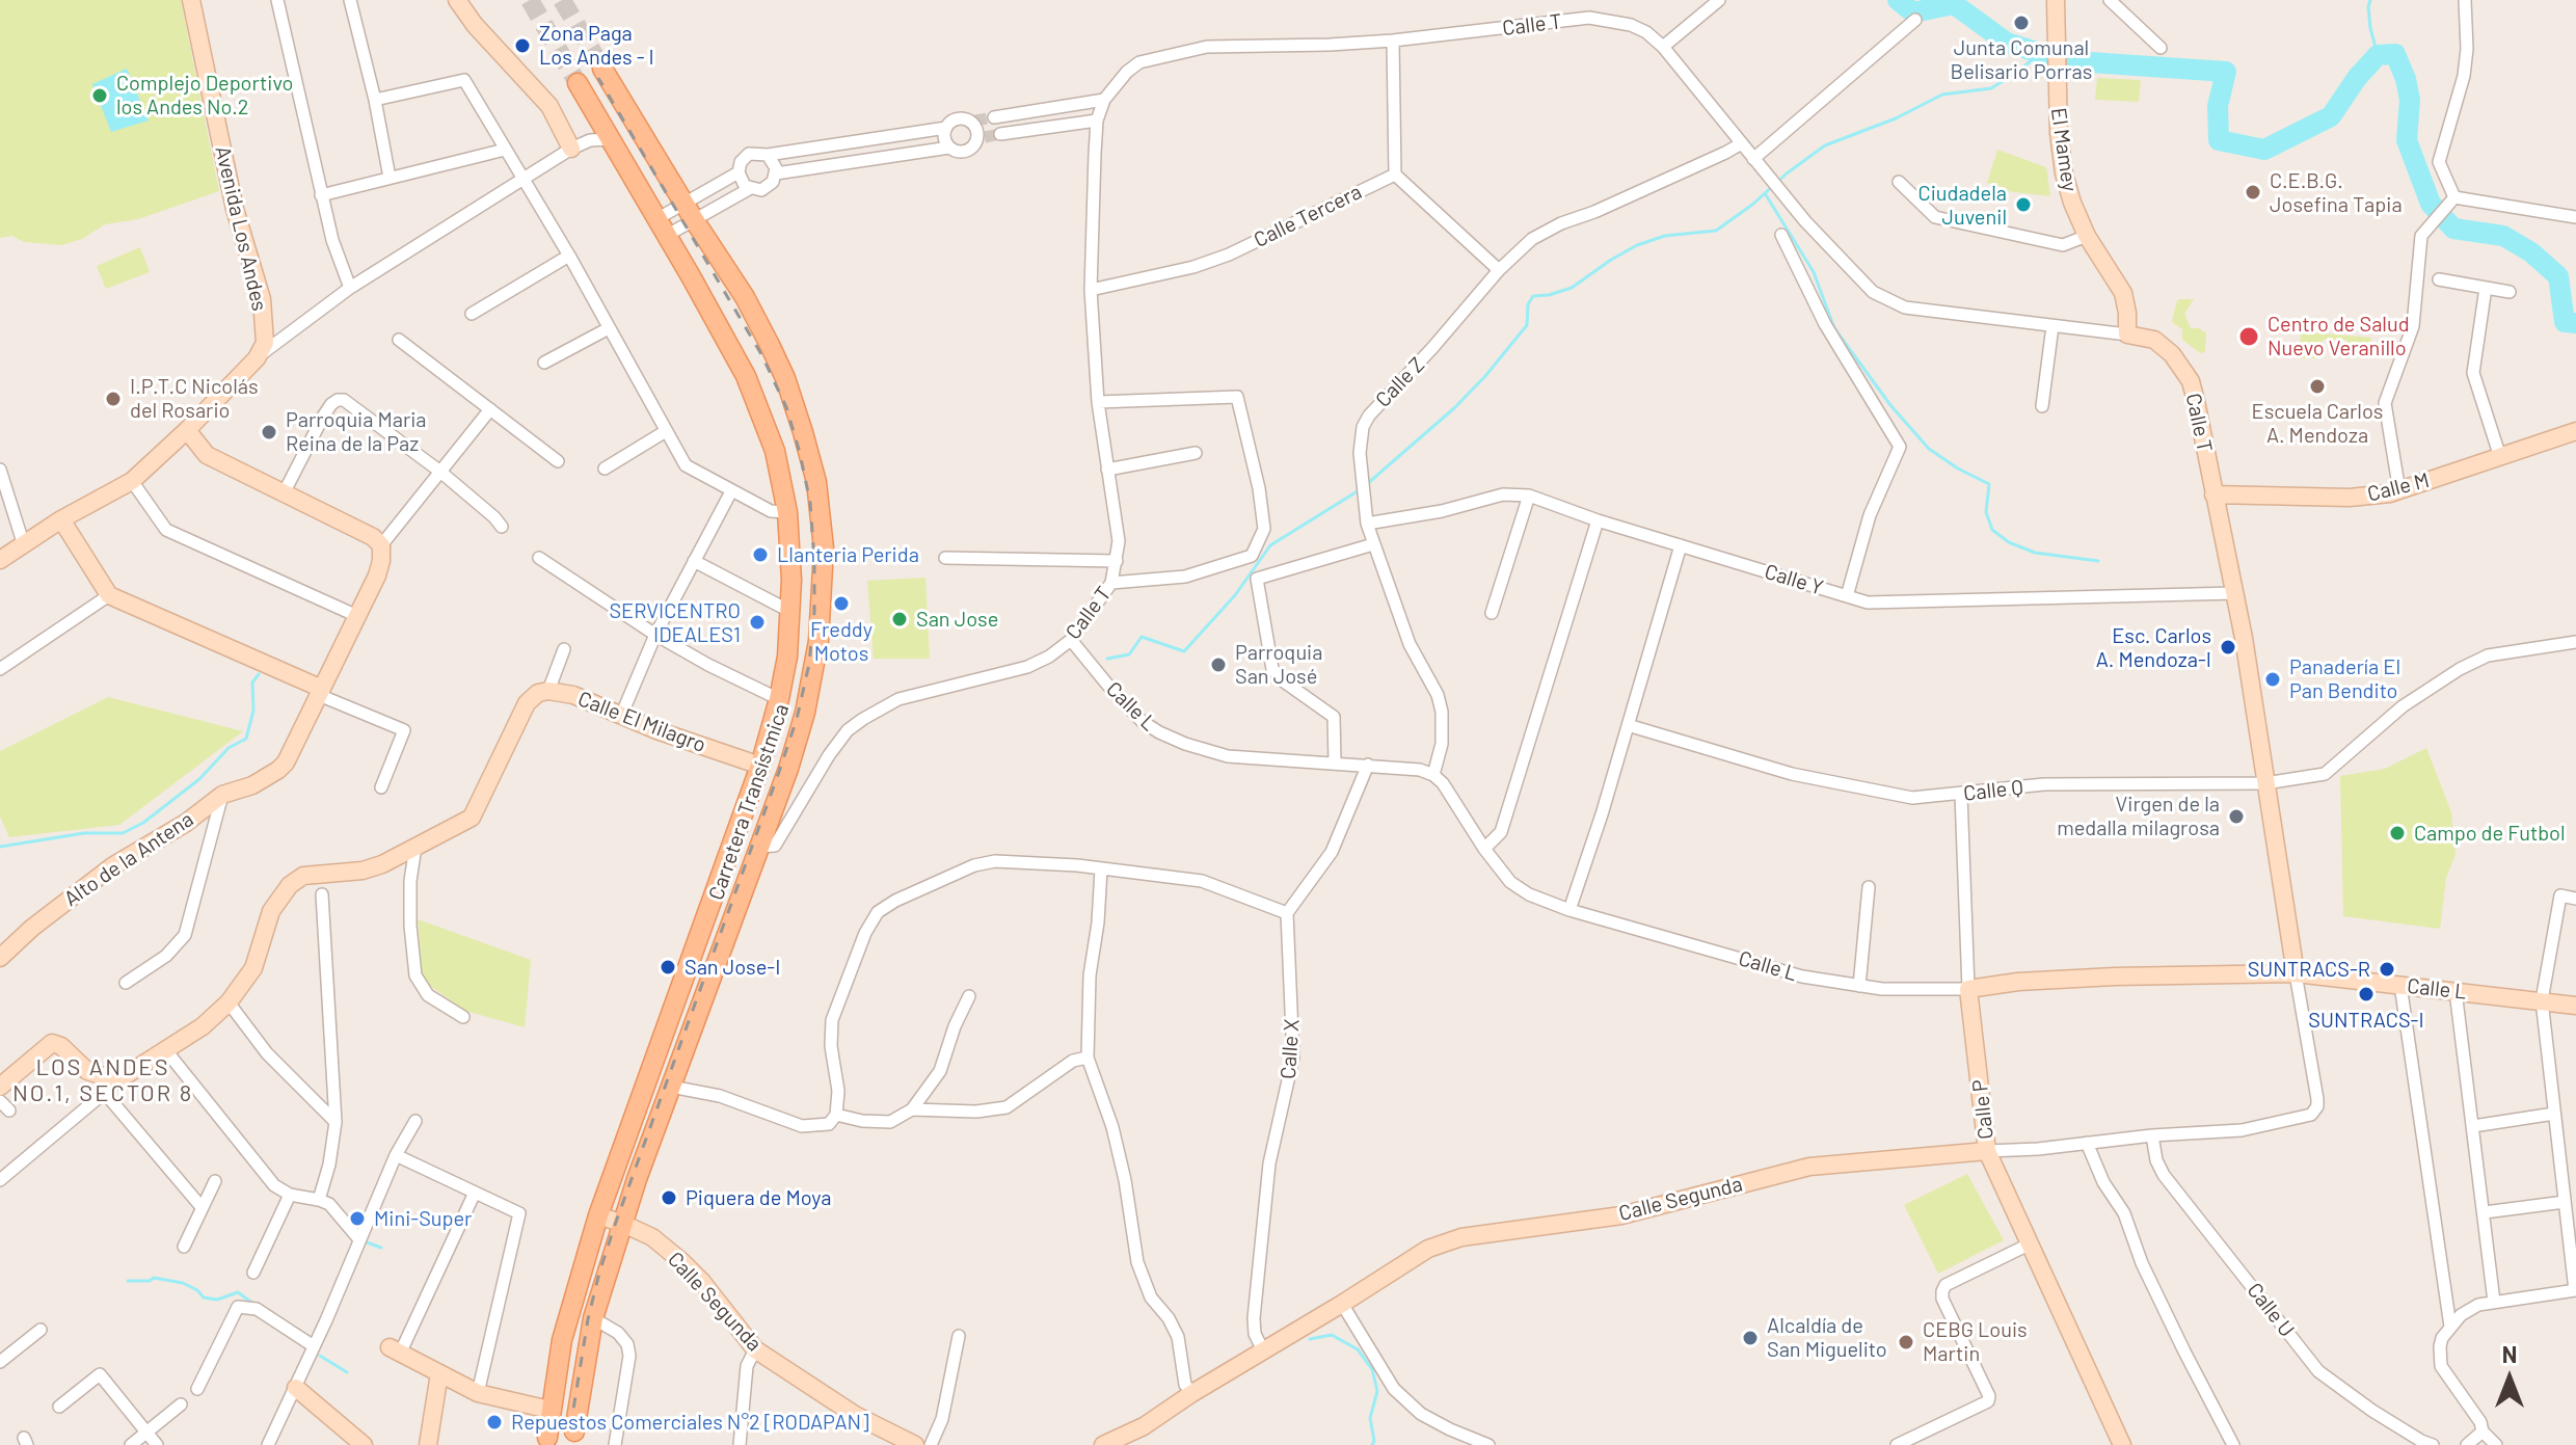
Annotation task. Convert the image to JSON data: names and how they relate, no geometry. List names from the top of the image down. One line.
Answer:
{"streets":{"main road":["Carretera Transístmica"],"street":["Calle T","El Mamey","Calle Tercera","Avenida Los Andes","Calle Z","Calle M","Calle Y","Calle L","Calle El Milagro","Calle Q","Alto de la Antena","Calle X","Calle P","Calle Segunda","Calle U"]},"crossings":[["Calle T","El Mamey"],["Calle T","Calle Tercera"],["Calle T","Calle Z"],["Calle T","Calle M"],["Calle T","Calle Y"],["Calle T","Calle L"],["Calle T","Calle Q"],["Calle T","Carretera Transístmica"],["Calle T","Calle Segunda"],["Calle Z","Calle Y"],["Calle Z","Calle L"],["Calle L","Calle P"],["Calle El Milagro","Carretera Transístmica"],["Calle Q","Calle P"],["Carretera Transístmica","Calle Segunda"],["Calle X","Calle Segunda"],["Calle P","Calle Segunda"],["Calle Segunda","Calle U"]],"districts":["LOS ANDES NO.1, SECTOR 8"],"places":["Junta Comunal Belisario Porras","Zona Paga Los Andes - I","Complejo Deportivo los Andes No.2","C.E.B.G. Josefina Tapia","Ciudadela Juvenil","Centro de Salud Nuevo Veranillo","Escuela Carlos A. Mendoza","I.P.T.C Nicolás del Rosario","Parroquia Maria Reina de la Paz","Llanteria Perida","Freddy Motos","San Jose","SERVICENTRO IDEALES1","Esc. Carlos A. Mendoza-I","Parroquia San José","Panadería El Pan Bendito","Virgen de la medalla milagrosa","Campo de Futbol","San Jose-I","SUNTRACS-R","SUNTRACS-I","Piquera de Moya","Mini-Super","Alcaldía de San Miguelito","CEBG Louis Martin","Repuestos Comerciales N°2 [RODAPAN]"],"north":"top"}
